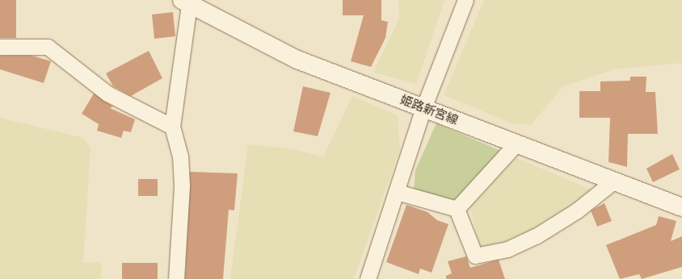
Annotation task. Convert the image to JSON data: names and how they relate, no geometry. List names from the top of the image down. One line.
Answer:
{"streets":{"main road":["姫路新宮線"]}}
